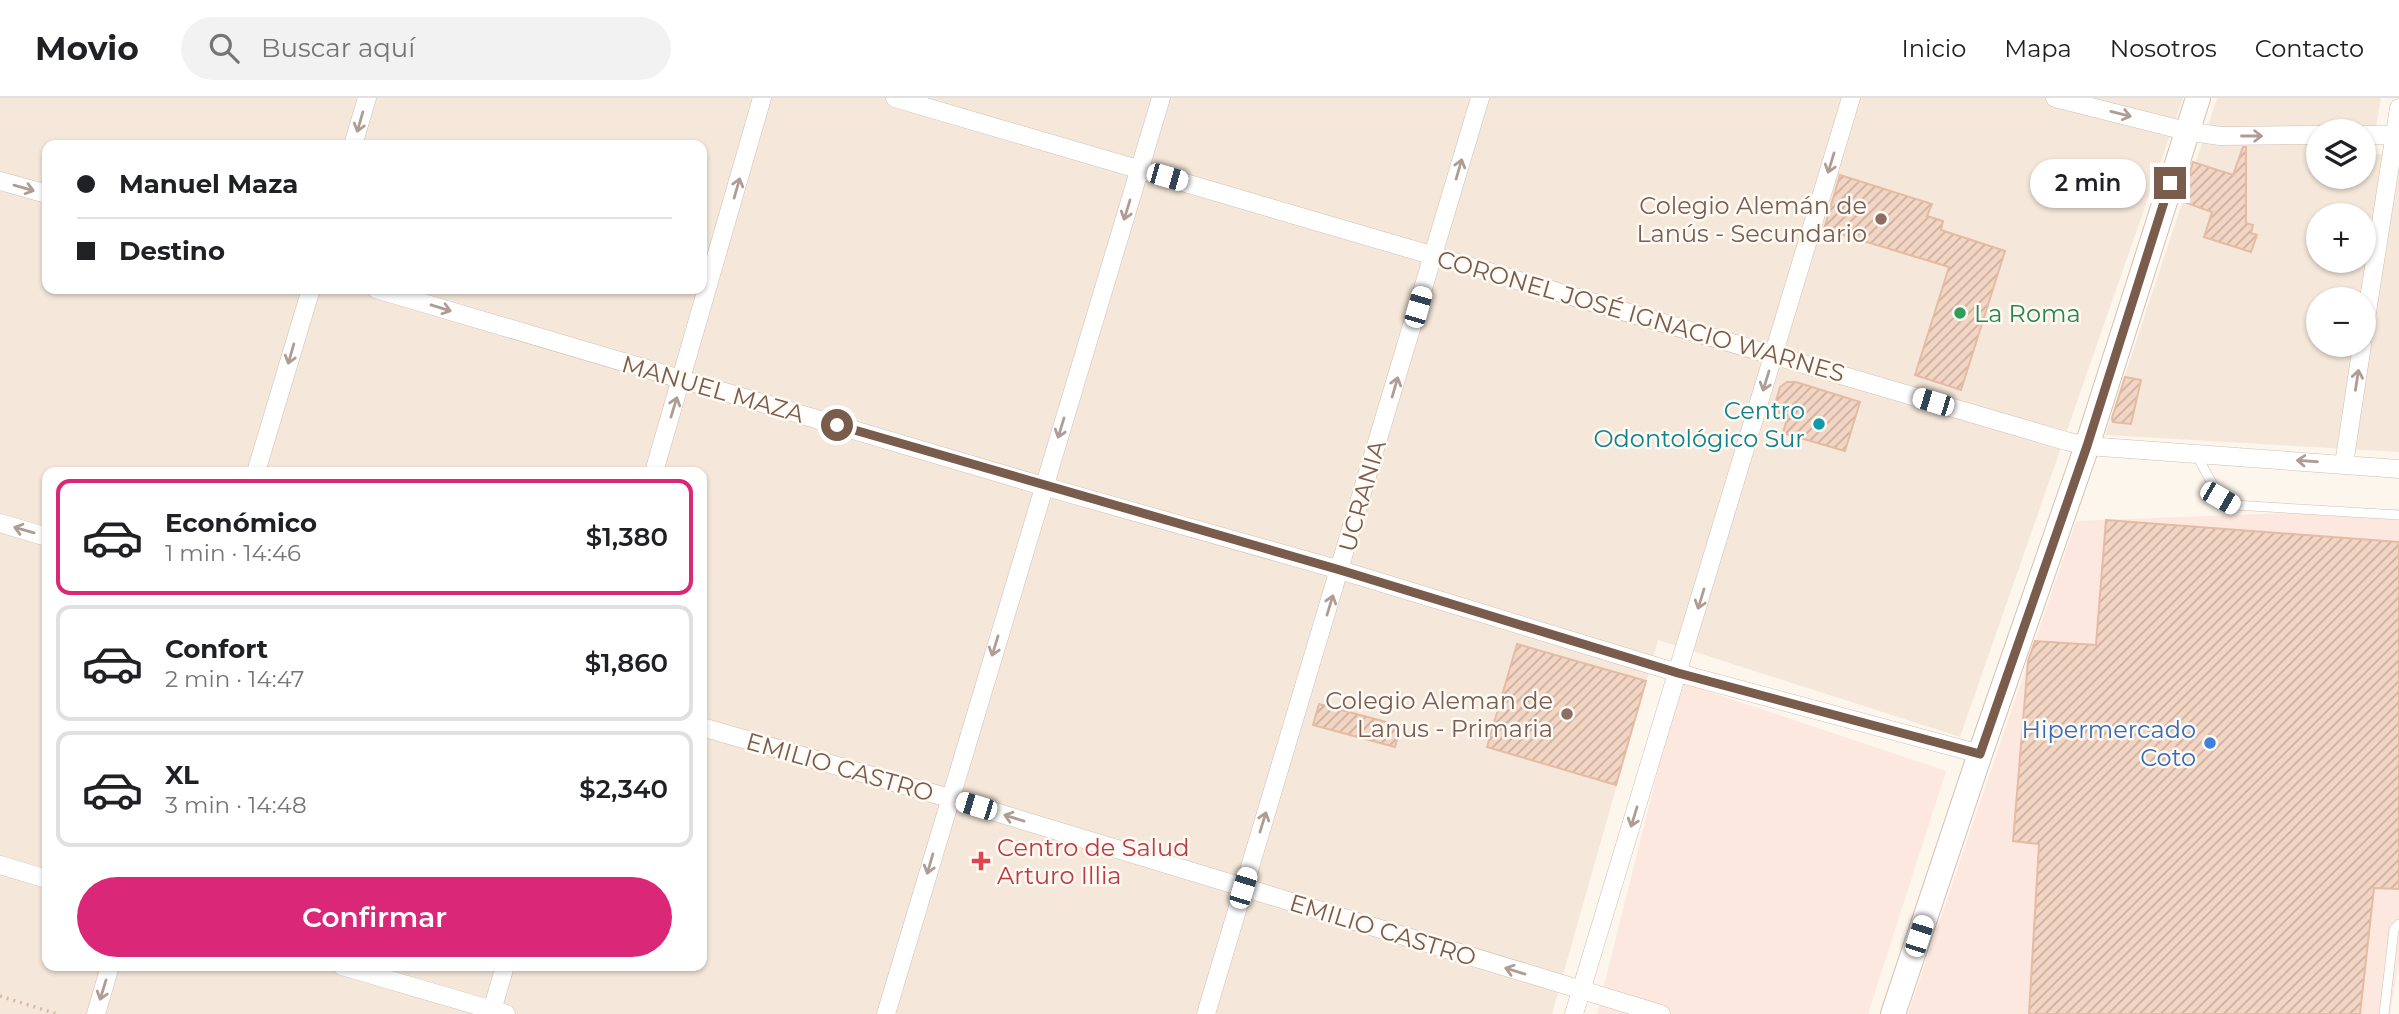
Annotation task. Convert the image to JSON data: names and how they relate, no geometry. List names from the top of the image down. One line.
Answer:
{"streets":{"street":["CORONEL JOSÉ IGNACIO WARNES","MANUEL MAZA","UCRANIA","EMILIO CASTRO"]},"crossings":[["CORONEL JOSÉ IGNACIO WARNES","UCRANIA"],["MANUEL MAZA","UCRANIA"],["UCRANIA","EMILIO CASTRO"]],"one_way":["UCRANIA","EMILIO CASTRO"],"places":{"other":["Colegio Alemán de Lanús - Secundario","La Roma","Centro Odontológico Sur","Colegio Aleman de Lanus - Primaria","Hipermercado Coto"],"health":["Centro de Salud Arturo Illia"]},"page":{"header":"Movio","search":"Buscar aquí","nav":["Inicio","Mapa","Nosotros","Contacto"],"map_buttons":["+","−"],"banner":["Manuel Maza","Destino"],"bubble":"2 min","list":[{"name":"Económico","note":"1 min · 14:46","value":"$1,380"},{"name":"Confort","note":"2 min · 14:47","value":"$1,860"},{"name":"XL","note":"3 min · 14:48","value":"$2,340"}],"buttons":"Confirmar"}}
